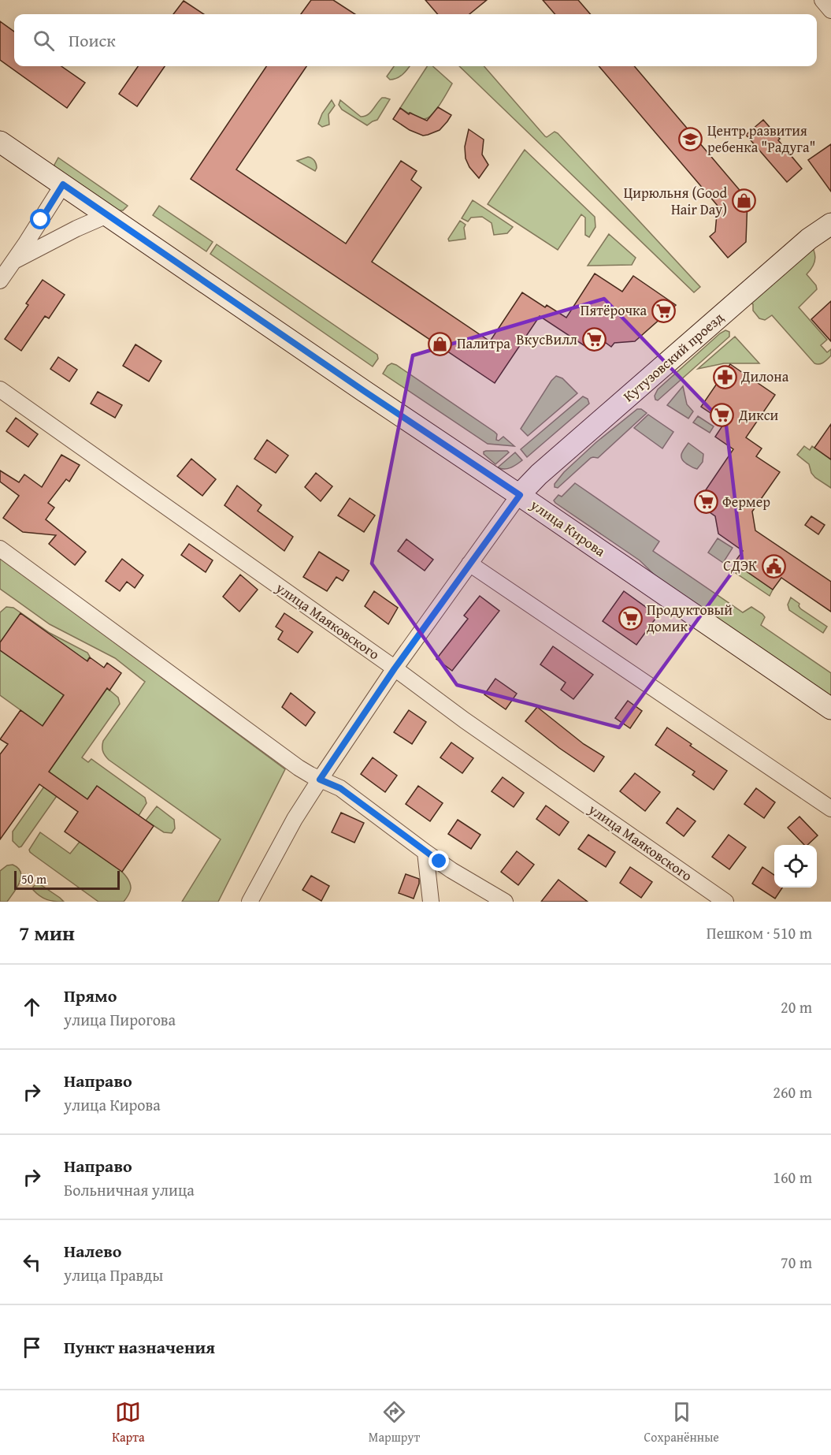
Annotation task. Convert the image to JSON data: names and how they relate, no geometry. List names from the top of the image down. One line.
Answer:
{"streets":{"street":["Кутузовский проезд","улица Кирова","улица Маяковского"]},"crossings":[["Кутузовский проезд","улица Кирова"]],"places":{"school or university":["Центр развития ребенка \"Радуга\""],"shop":["Цирюльня (Good Hair Day)","Палитра"],"supermarket":["Пятёрочка","ВкусВилл","Дикси","Фермер","Продуктовый домик"],"pharmacy":["Дилона"],"public building":["СДЭК"]},"scale_bar":"50 m","page":{"search":"Поиск","scale":"50 m","heading":["7 мин","Пешком · 510 m"],"list":[["Прямо","улица Пирогова","20 m"],["Направо","улица Кирова","260 m"],["Направо","Больничная улица","160 m"],["Налево","улица Правды","70 m"],"Пункт назначения"],"nav":["Карта","Маршрут","Сохранённые"]}}
